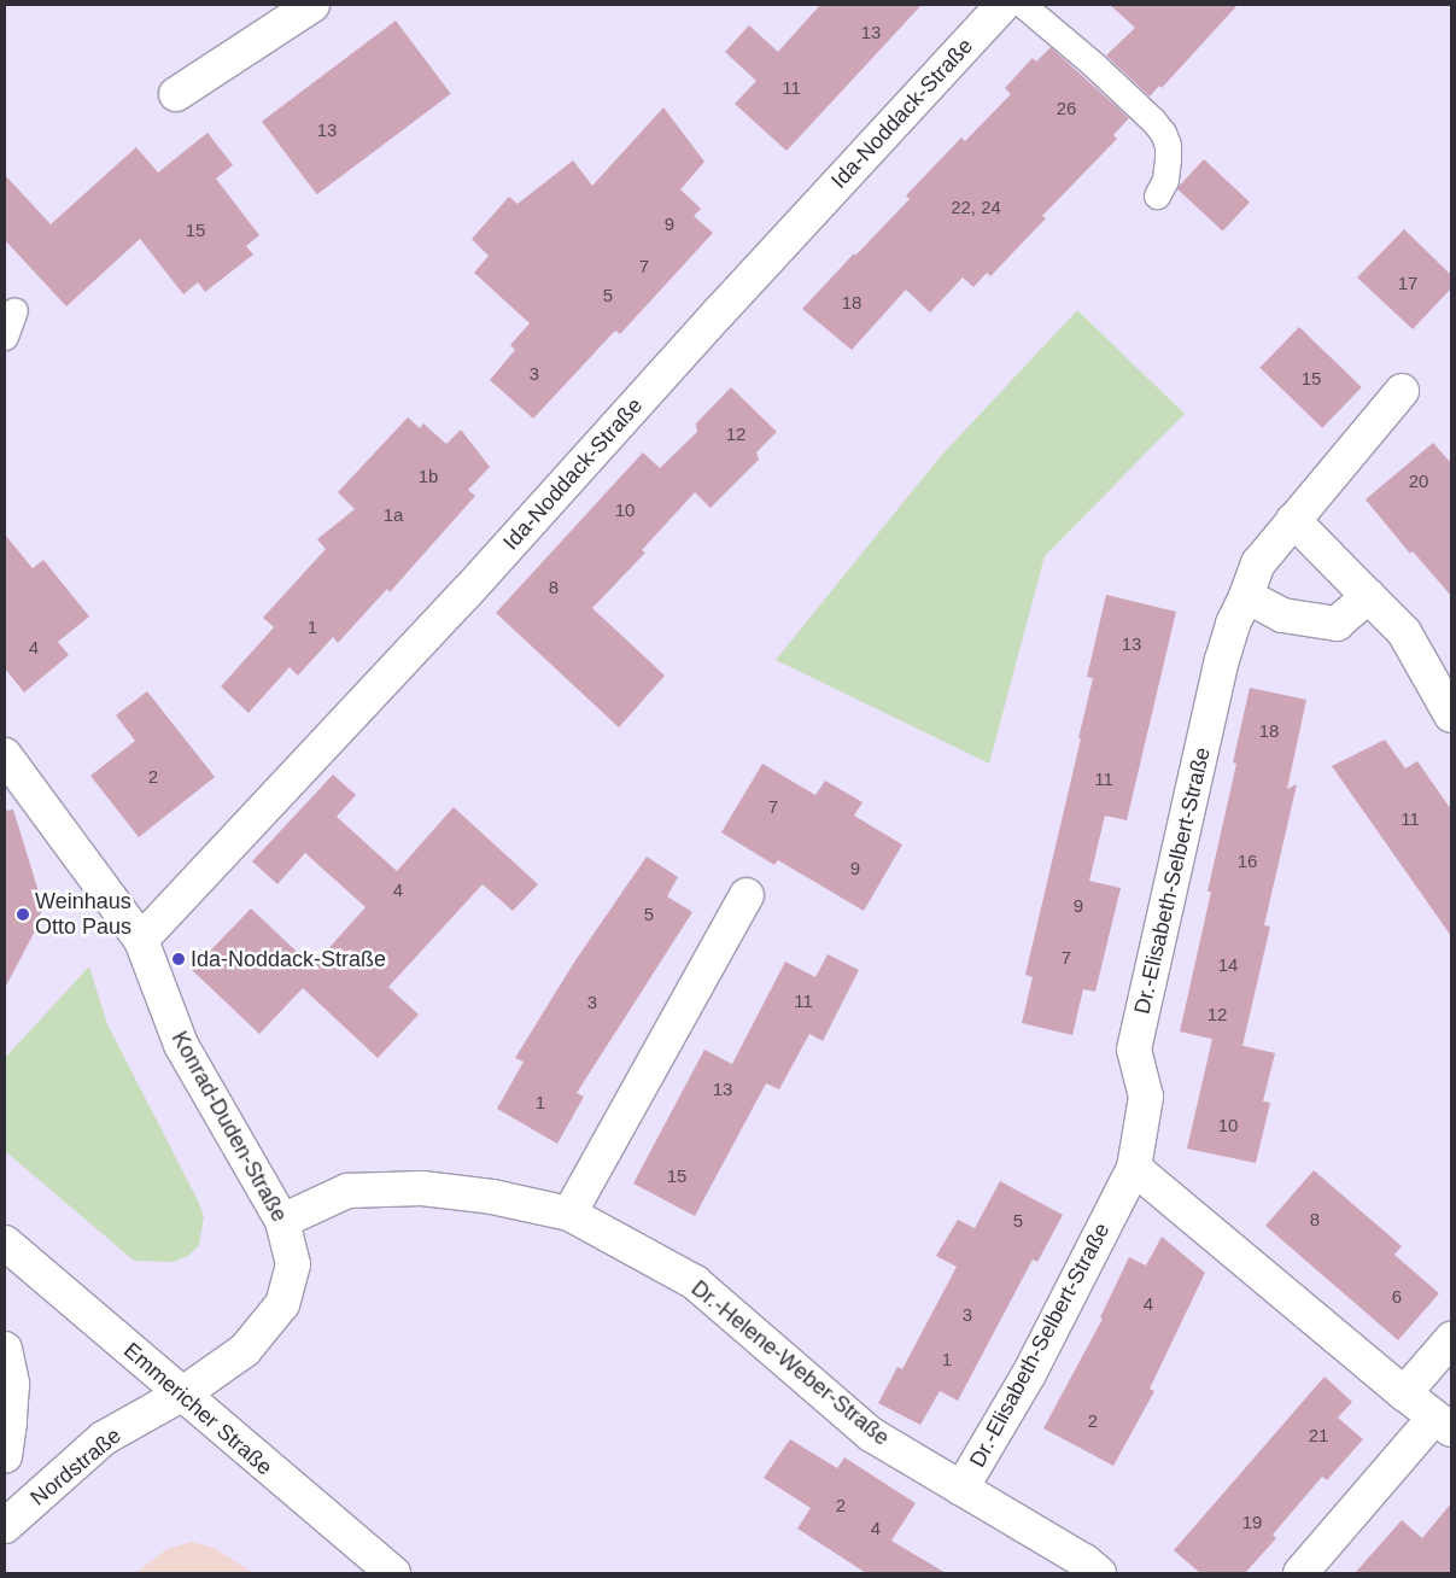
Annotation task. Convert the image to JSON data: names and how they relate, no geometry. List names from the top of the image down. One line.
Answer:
{"streets":{"street":["Ida-Noddack-Straße","Dr.-Elisabeth-Selbert-Straße","Konrad-Duden-Straße","Dr.-Helene-Weber-Straße","Emmericher Straße","Nordstraße"]},"crossings":[["Ida-Noddack-Straße","Konrad-Duden-Straße"],["Dr.-Elisabeth-Selbert-Straße","Dr.-Helene-Weber-Straße"],["Konrad-Duden-Straße","Dr.-Helene-Weber-Straße"],["Konrad-Duden-Straße","Emmericher Straße"],["Konrad-Duden-Straße","Nordstraße"],["Emmericher Straße","Nordstraße"]],"places":["Weinhaus Otto Paus","Ida-Noddack-Straße"],"house_numbers":["13","11","26","13","22, 24","9","15","7","17","5","18","3","15","12","1b","20","10","1a","8","1","13","4","18","2","11","7","11","16","9","4","9","5","7","14","11","3","12","13","1","10","15","8","5","6","4","3","1","2","21","2","19","4"]}
